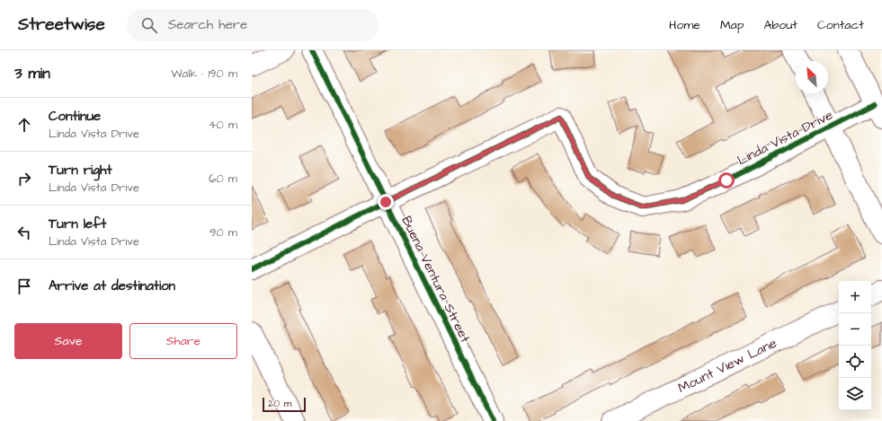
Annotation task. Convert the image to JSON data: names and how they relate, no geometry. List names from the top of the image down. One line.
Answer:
{"streets":{"street":["Linda Vista Drive","Buena Ventura Street","Mount View Lane"]},"crossings":[["Linda Vista Drive","Buena Ventura Street"]],"scale_bar":"20 m","north":"top left","page":{"header":"Streetwise","search":"Search here","nav":["Home","Map","About","Contact"],"heading":["3 min","Walk · 190 m"],"list":[["Continue","Linda Vista Drive","40 m"],["Turn right","Linda Vista Drive","60 m"],["Turn left","Linda Vista Drive","90 m"],"Arrive at destination"],"map_buttons":["+","−"],"buttons":["Save","Share"],"scale":"20 m"}}
